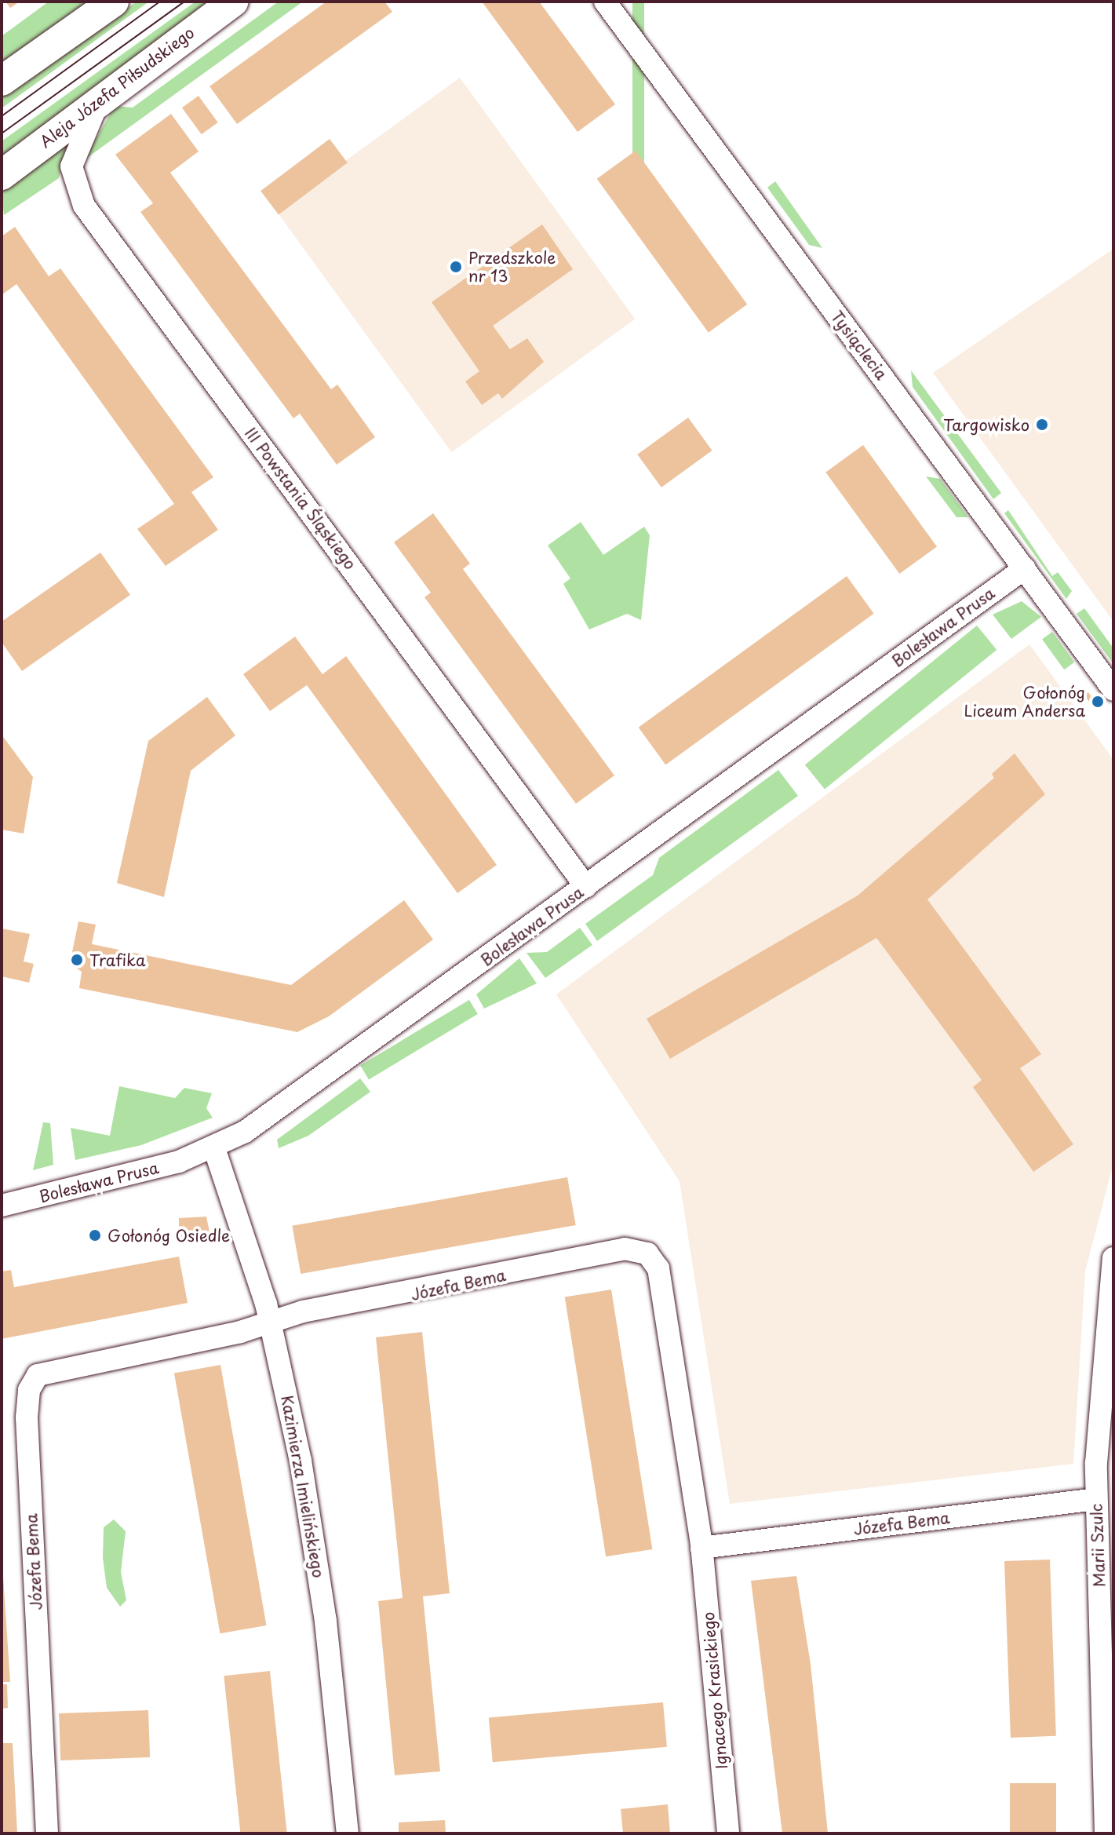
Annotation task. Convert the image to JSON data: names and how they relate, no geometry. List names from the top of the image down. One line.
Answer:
{"streets":{"street":["Aleja Józefa Piłsudskiego","Tysiąclecia","III Powstania Śląskiego","Bolesława Prusa","Józefa Bema","Kazimierza Imielińskiego","Marii Szulc","Ignacego Krasickiego"]},"crossings":[["Aleja Józefa Piłsudskiego","III Powstania Śląskiego"],["Tysiąclecia","Bolesława Prusa"],["III Powstania Śląskiego","Bolesława Prusa"],["Bolesława Prusa","Kazimierza Imielińskiego"],["Józefa Bema","Kazimierza Imielińskiego"],["Józefa Bema","Marii Szulc"],["Józefa Bema","Ignacego Krasickiego"]],"places":["Przedszkole nr 13","Targowisko","Gołonóg Liceum Andersa","Trafika","Gołonóg Osiedle"]}
